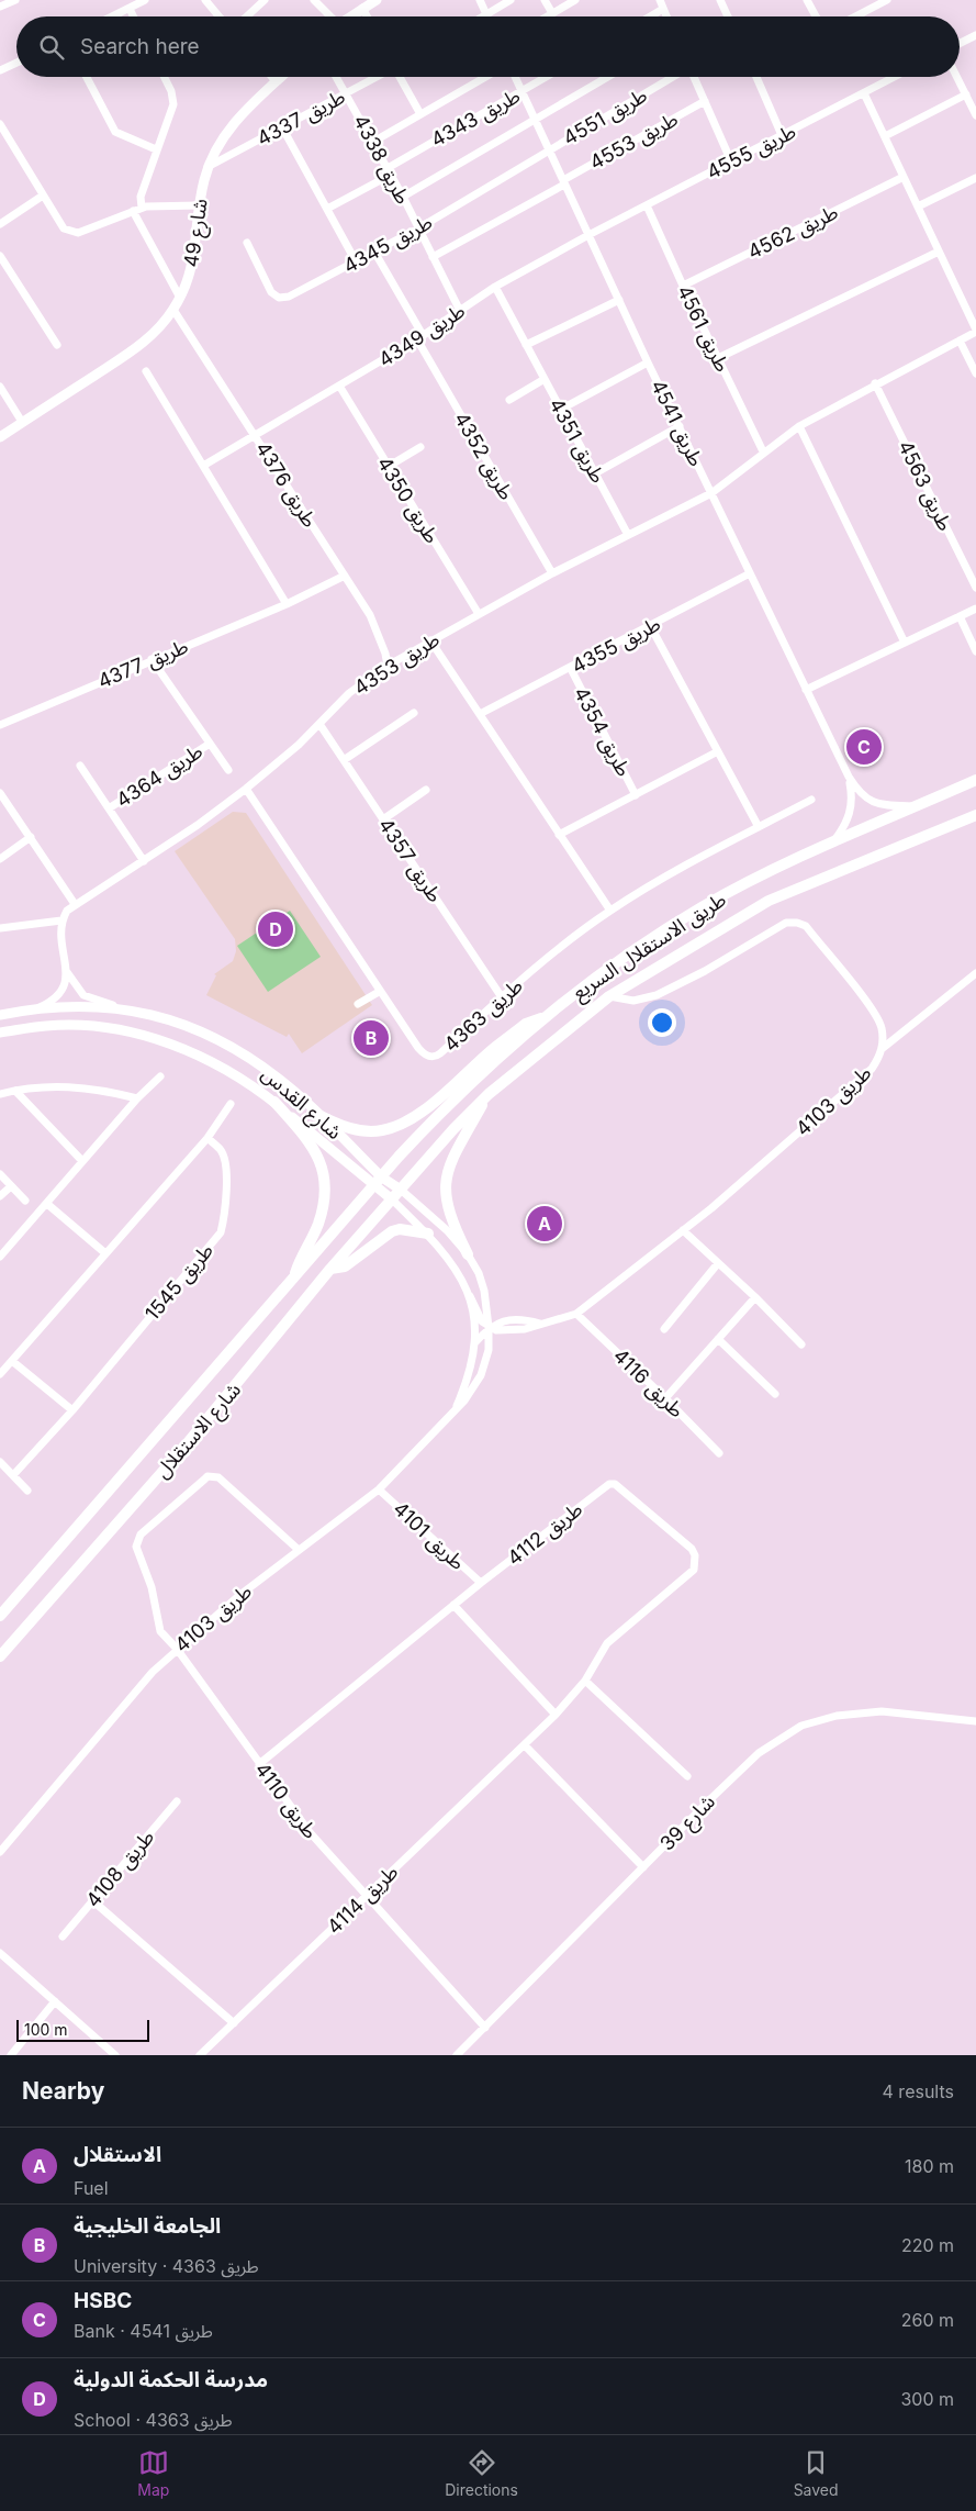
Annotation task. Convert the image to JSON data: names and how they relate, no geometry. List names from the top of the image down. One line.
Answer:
{"streets":{"main road":["شارع 49","طريق الاستقلال السريع","شارع القدس","شارع الاستقلال"],"street":["طريق 4551","طريق 4337","طريق 4343","طريق 4553","طريق 4555","طريق 4338","طريق 4562","طريق 4345","طريق 4561","طريق 4349","طريق 4541","طريق 4351","طريق 4352","طريق 4376","طريق 4563","طريق 4350","طريق 4355","طريق 4377","طريق 4353","طريق 4354","طريق 4364","طريق 4357","طريق 4363","طريق 4103","طريق 1545","طريق 4116","طريق 4112","طريق 4101","طريق 4110","شارع 39","طريق 4108","طريق 4114"]},"crossings":[["طريق 4551","طريق 4343"],["طريق 4551","طريق 4345"],["طريق 4551","طريق 4541"],["طريق 4337","طريق 4338"],["طريق 4337","شارع 49"],["طريق 4343","طريق 4338"],["طريق 4343","طريق 4541"],["طريق 4553","طريق 4338"],["طريق 4553","طريق 4541"],["طريق 4555","طريق 4561"],["طريق 4555","طريق 4349"],["طريق 4555","طريق 4541"],["طريق 4338","طريق 4345"],["طريق 4338","طريق 4349"],["طريق 4562","طريق 4561"],["شارع 49","طريق 4376"],["طريق 4345","طريق 4541"],["طريق 4345","طريق 4352"],["طريق 4349","طريق 4541"],["طريق 4349","طريق 4351"],["طريق 4349","طريق 4352"],["طريق 4349","طريق 4376"],["طريق 4349","طريق 4350"],["طريق 4541","طريق 4355"],["طريق 4541","طريق 4353"],["طريق 4351","طريق 4353"],["طريق 4352","طريق 4353"],["طريق 4376","طريق 4377"],["طريق 4376","طريق 4353"],["طريق 4350","طريق 4353"],["طريق 4355","طريق 4354"],["طريق 4377","طريق 4364"],["طريق 4353","طريق 4364"],["طريق 4353","طريق 4357"],["طريق 4353","طريق 4363"],["طريق 4357","طريق 4363"],["طريق الاستقلال السريع","طريق 4103"],["طريق الاستقلال السريع","شارع القدس"],["طريق الاستقلال السريع","شارع الاستقلال"],["طريق 4103","شارع القدس"],["طريق 4103","طريق 4116"],["طريق 4103","شارع الاستقلال"],["طريق 4103","طريق 4101"],["طريق 4103","طريق 4110"],["شارع القدس","شارع الاستقلال"],["طريق 4112","طريق 4101"],["طريق 4112","طريق 4110"],["طريق 4112","طريق 4114"],["طريق 4110","شارع 39"],["طريق 4110","طريق 4114"]],"scale_bar":"100 m","page":{"search":"Search here","pins":["C","D","B","A"],"scale":"100 m","heading":["Nearby","4 results"],"list":[{"mark":"A","name":"الاستقلال","note":"Fuel","value":"180 m"},{"mark":"B","name":"الجامعة الخليجية","note":"University · طريق 4363","value":"220 m"},{"mark":"C","name":"HSBC","note":"Bank · طريق 4541","value":"260 m"},{"mark":"D","name":"مدرسة الحكمة الدولية","note":"School · طريق 4363","value":"300 m"}],"nav":["Map","Directions","Saved"]}}
